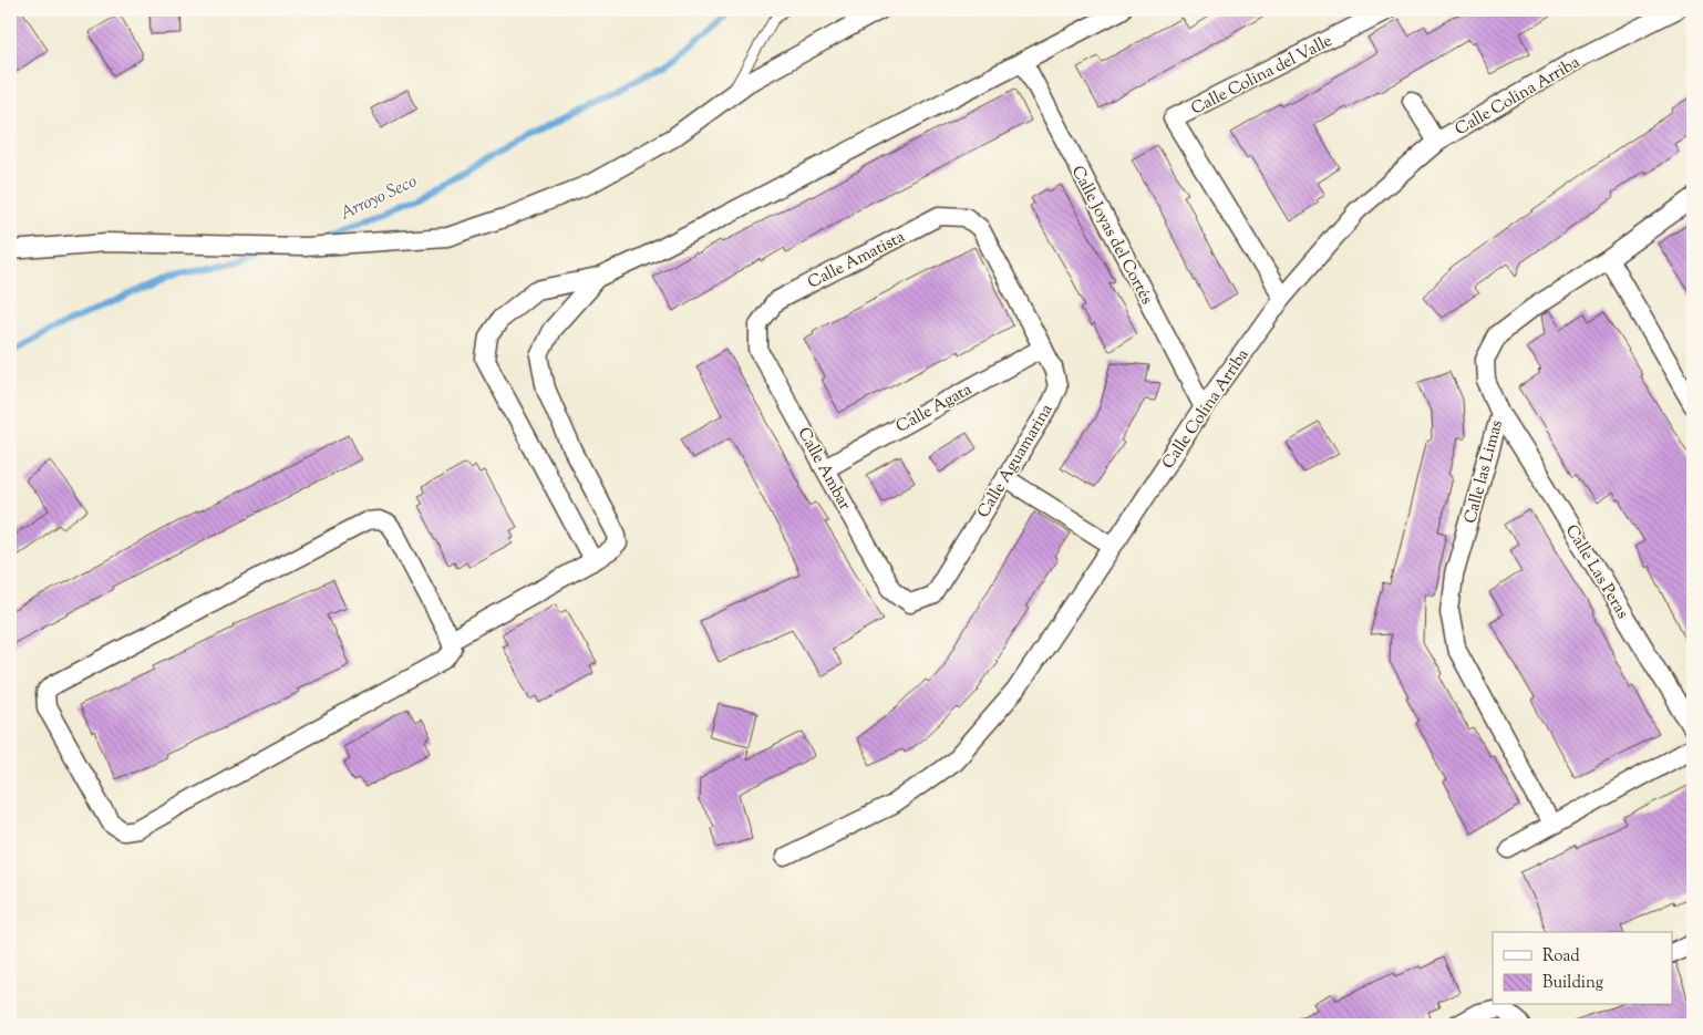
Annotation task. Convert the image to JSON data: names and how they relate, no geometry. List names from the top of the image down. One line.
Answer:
{"streets":{"street":["Calle Colina del Valle","Calle Colina Arriba","Calle Joyas del Cortés","Calle Amatista","Calle Agata","Calle Aguamarina","Calle Ambar","Calle las Limas","Calle Las Peras"]},"crossings":[["Calle Colina del Valle","Calle Colina Arriba"],["Calle Colina Arriba","Calle Joyas del Cortés"],["Calle Amatista","Calle Aguamarina"],["Calle Amatista","Calle Ambar"],["Calle Agata","Calle Aguamarina"],["Calle Agata","Calle Ambar"],["Calle Aguamarina","Calle Ambar"],["Calle las Limas","Calle Las Peras"]],"water":["Arroyo Seco"],"legend":["Road","Building"]}
